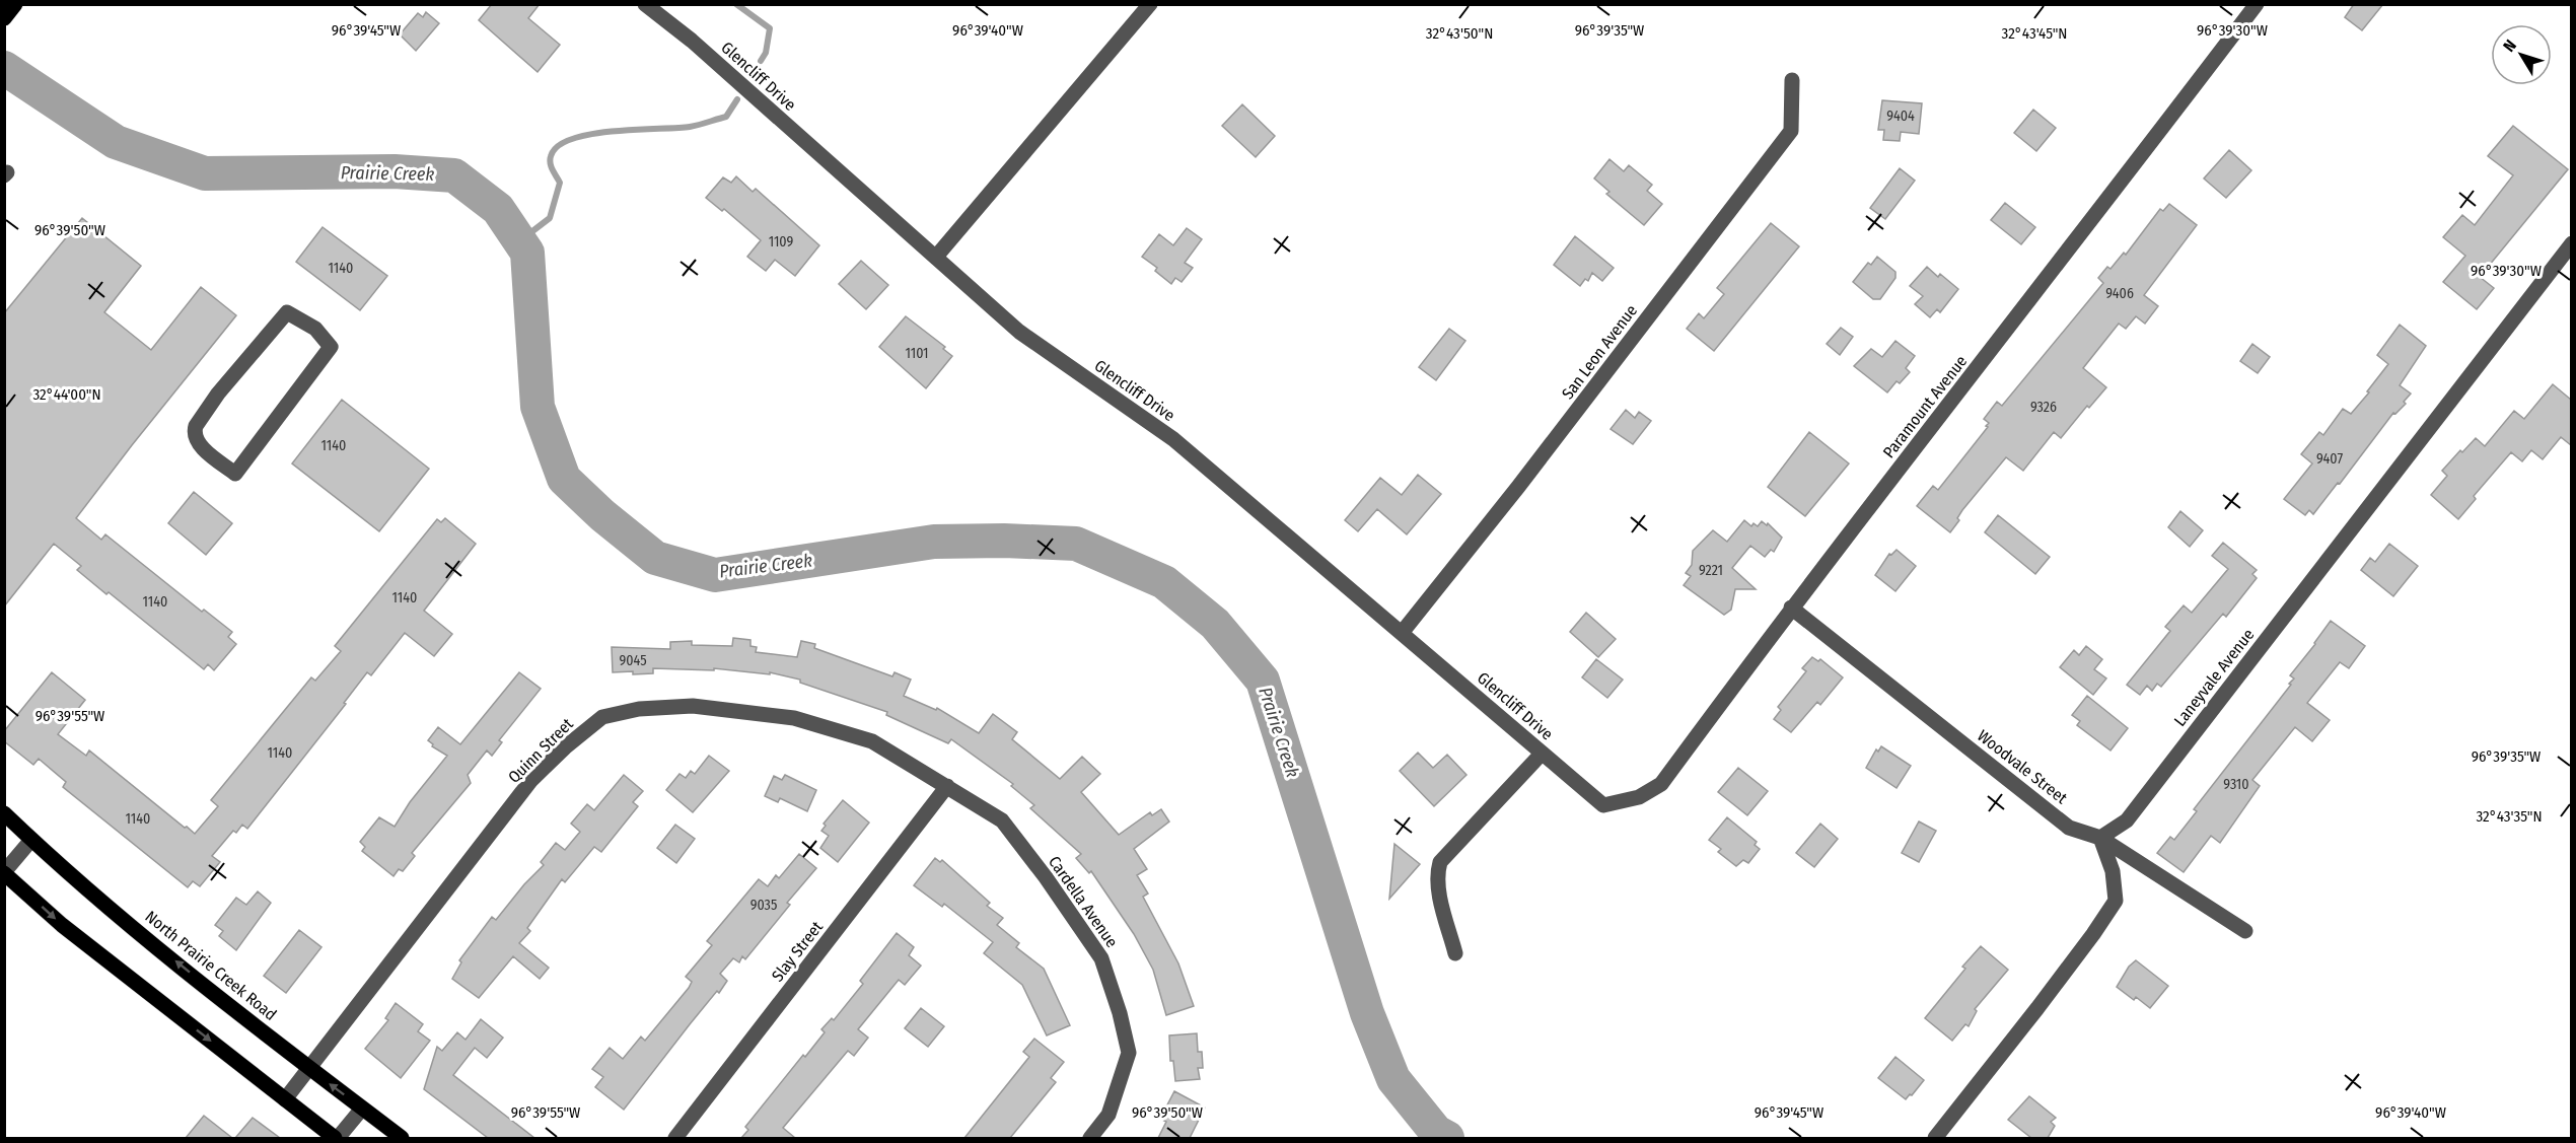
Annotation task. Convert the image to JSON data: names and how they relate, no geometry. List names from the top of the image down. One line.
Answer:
{"streets":{"main road":["North Prairie Creek Road"],"street":["Glencliff Drive","San Leon Avenue","Paramount Avenue","Laneyvale Avenue","Quinn Street","Woodvale Street","Cardella Avenue","Slay Street"]},"crossings":[["Glencliff Drive","San Leon Avenue"],["Glencliff Drive","Paramount Avenue"],["Paramount Avenue","Woodvale Street"],["Laneyvale Avenue","Woodvale Street"],["Quinn Street","Cardella Avenue"],["Quinn Street","Slay Street"],["Quinn Street","North Prairie Creek Road"],["Cardella Avenue","Slay Street"]],"water":["Prairie Creek"],"house_numbers":["9404","1109","1140","9406","1101","9326","1140","9407","9221","1140","1140","9045","1140","9310","1140","9035"],"north":"top left","coordinates":["96°39'45\"W","96°39'40\"W","96°39'35\"W","96°39'30\"W","32°43'50\"N","32°43'45\"N","96°39'50\"W","32°44'00\"N","96°39'55\"W","32°43'35\"N"]}
